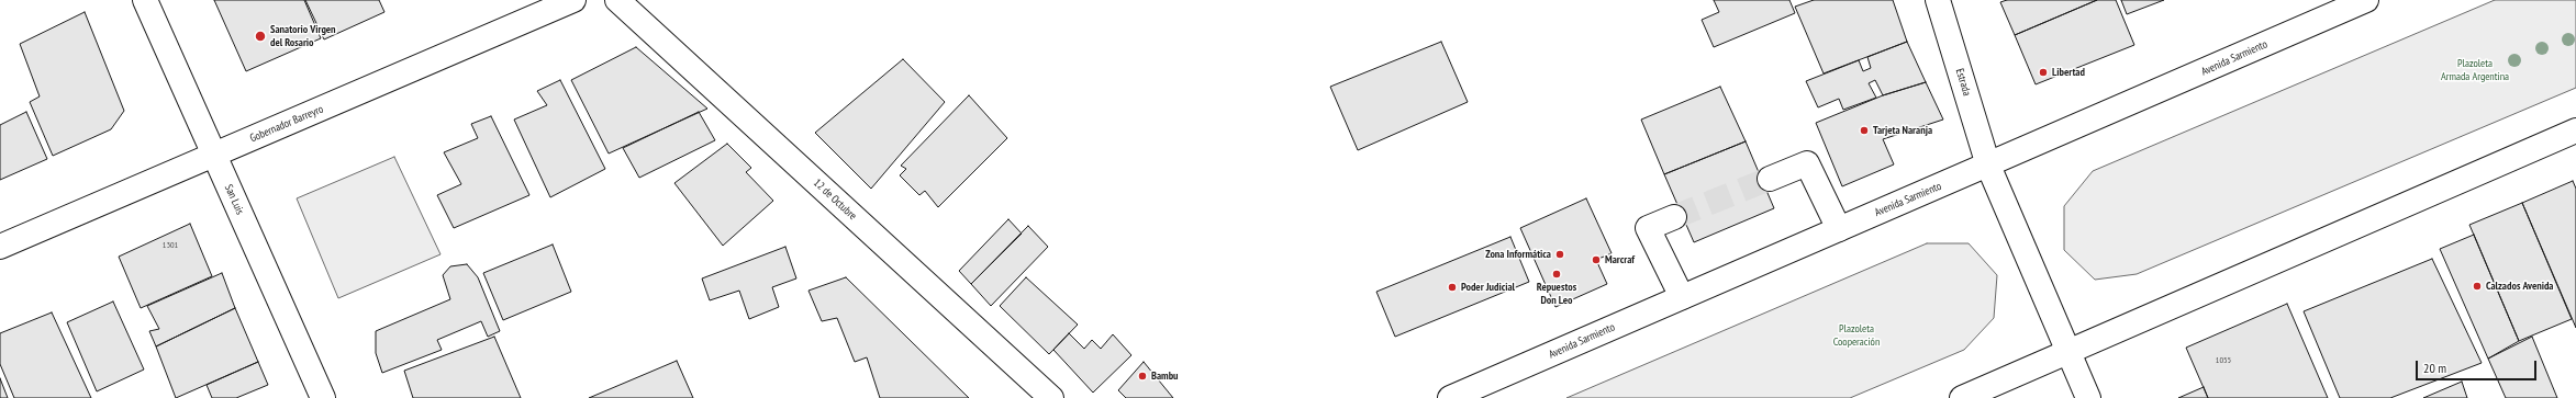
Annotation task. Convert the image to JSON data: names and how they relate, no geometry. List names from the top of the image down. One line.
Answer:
{"streets":{"main road":["Avenida Sarmiento","Estrada","Gobernador Barreyro","San Luis","12 de Octubre"]},"crossings":[["Avenida Sarmiento","Estrada"],["Gobernador Barreyro","San Luis"]],"parks":["Plazoleta Armada Argentina","Plazoleta Cooperación"],"places":["Sanatorio Virgen del Rosario","Libertad","Tarjeta Naranja","Zona Informática","Marcraf","Repuestos Don Leo","Calzados Avenida","Poder Judicial","Bambu"],"house_numbers":["1301","1055"],"scale_bar":"20 m"}
